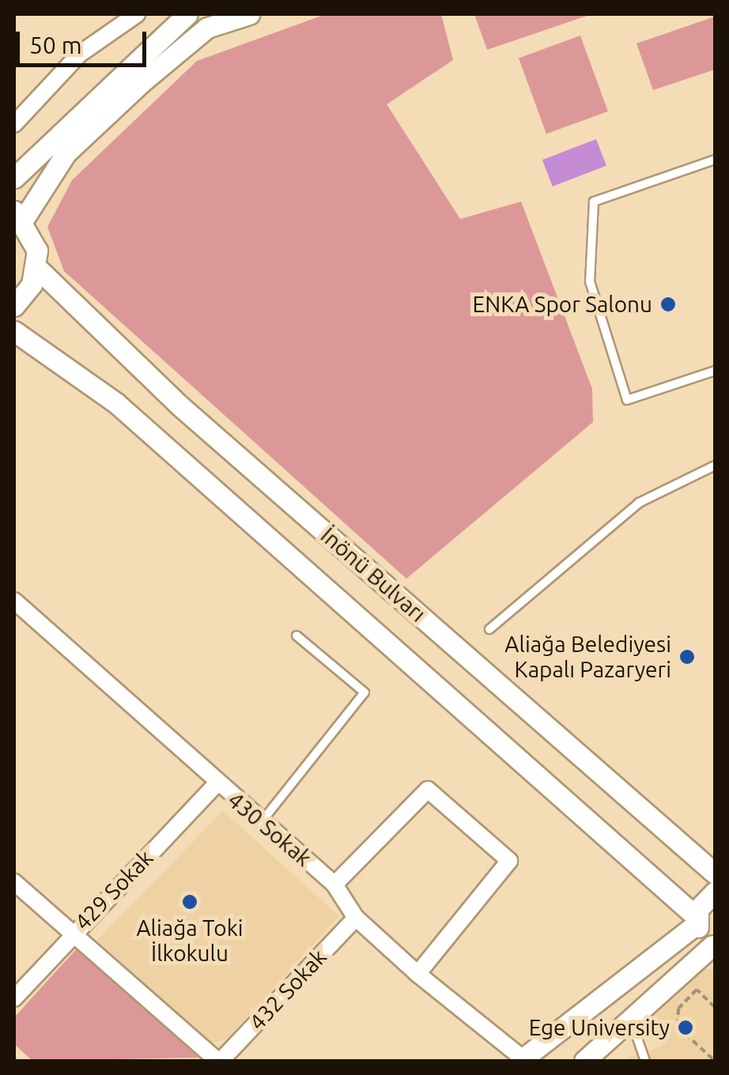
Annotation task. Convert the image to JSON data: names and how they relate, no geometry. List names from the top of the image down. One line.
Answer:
{"streets":{"street":["İnönü Bulvarı","430 Sokak","429 Sokak","432 Sokak"]},"crossings":[["430 Sokak","429 Sokak"],["430 Sokak","432 Sokak"]],"places":["ENKA Spor Salonu","Aliağa Belediyesi Kapalı Pazaryeri","Aliağa Toki İlkokulu","Ege University"],"scale_bar":"50 m"}
